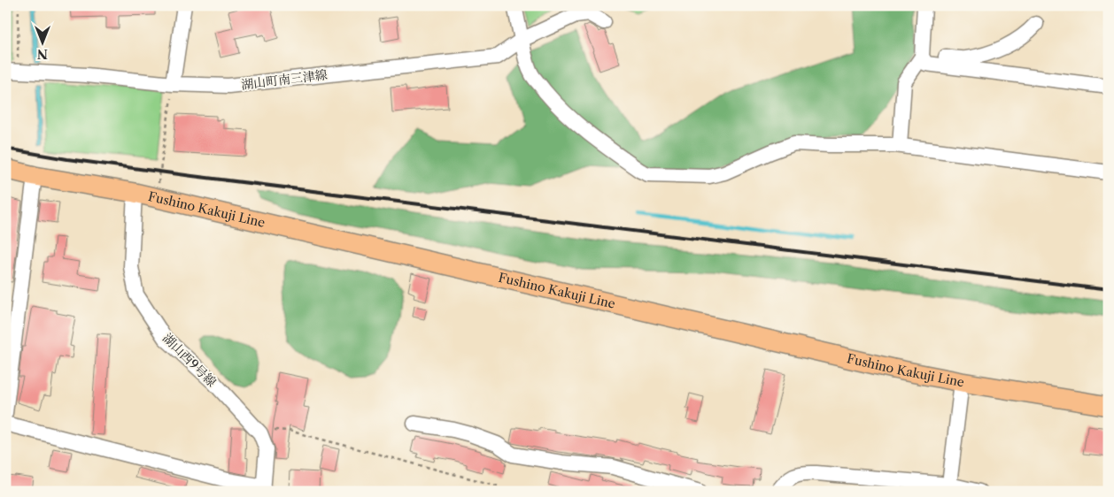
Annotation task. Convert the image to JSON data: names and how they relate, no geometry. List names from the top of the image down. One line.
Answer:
{"streets":{"main road":["Fushino Kakuji Line"],"street":["湖山町南三津線","湖山西9号線"]},"crossings":[["Fushino Kakuji Line","湖山西9号線"]],"north":"bottom"}
